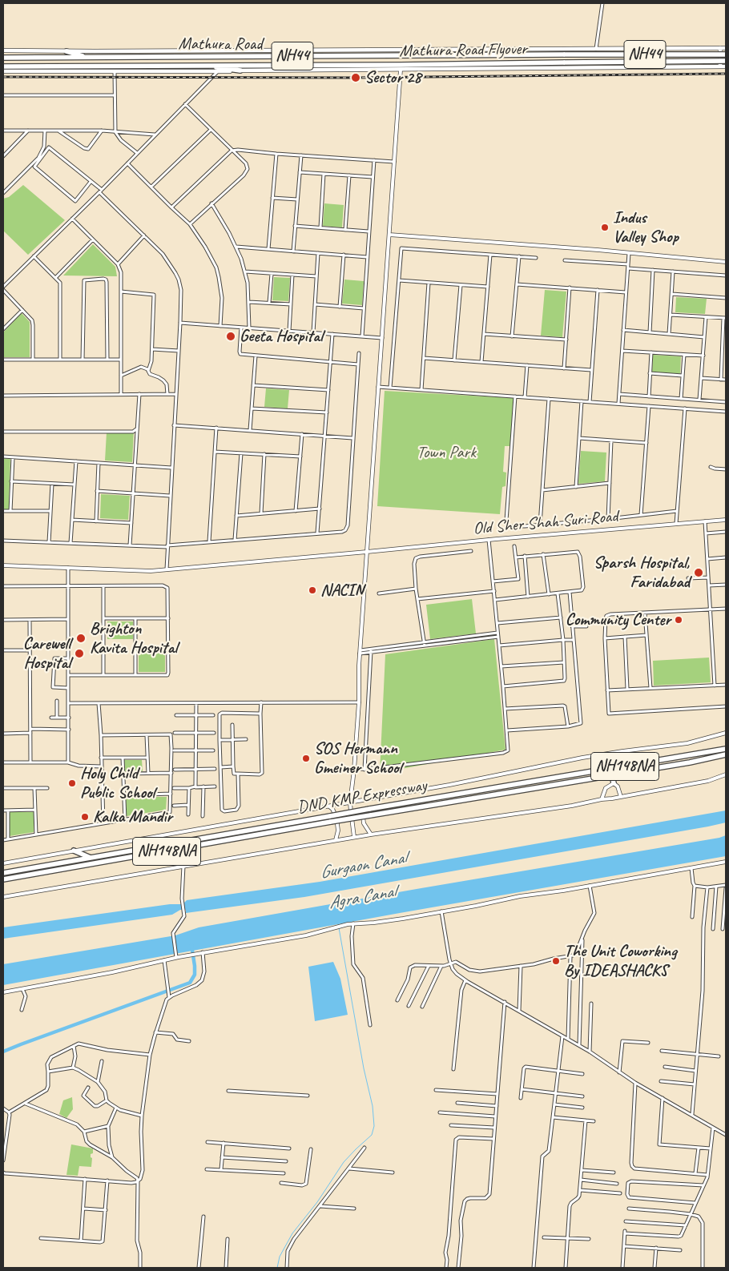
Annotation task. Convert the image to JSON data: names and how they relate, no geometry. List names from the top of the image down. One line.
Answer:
{"streets":{"highway":["Mathura Road","Mathura Road Flyover","NH44","NH148NA","DND KMP Expressway"],"street":["Old Sher Shah Suri Road"]},"crossings":[["Mathura Road","Mathura Road Flyover"],["Mathura Road","NH44"]],"water":["Gurgaon Canal","Agra Canal"],"parks":["Town Park"],"places":["Sector 28","Indus Valley Shop","Geeta Hospital","Sparsh Hospital, Faridabad","NACIN","Community Center","Brighton Kavita Hospital","Carewell Hospital","SOS Hermann Gmeiner School","Holy Child Public School","Kalka Mandir","The Unit Coworking By IDEASHACKS"]}
